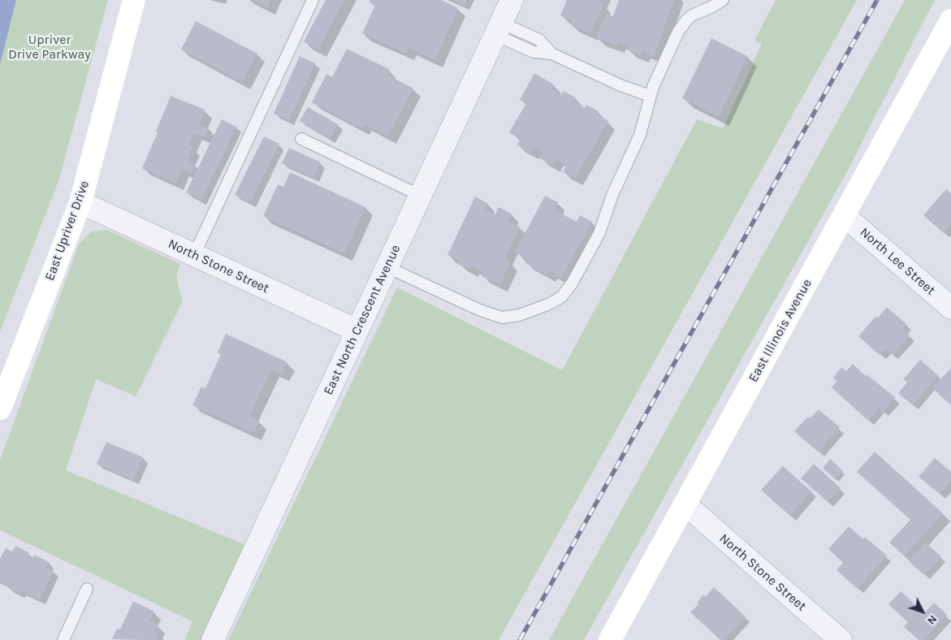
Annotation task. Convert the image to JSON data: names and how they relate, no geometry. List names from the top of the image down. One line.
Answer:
{"streets":{"main road":["East Upriver Drive","East Illinois Avenue"],"street":["North Lee Street","North Stone Street","East North Crescent Avenue"]},"crossings":[["East Upriver Drive","North Stone Street"],["North Lee Street","East Illinois Avenue"],["North Stone Street","East North Crescent Avenue"],["North Stone Street","East Illinois Avenue"]],"parks":["Upriver Drive Parkway"],"north":"bottom right"}
